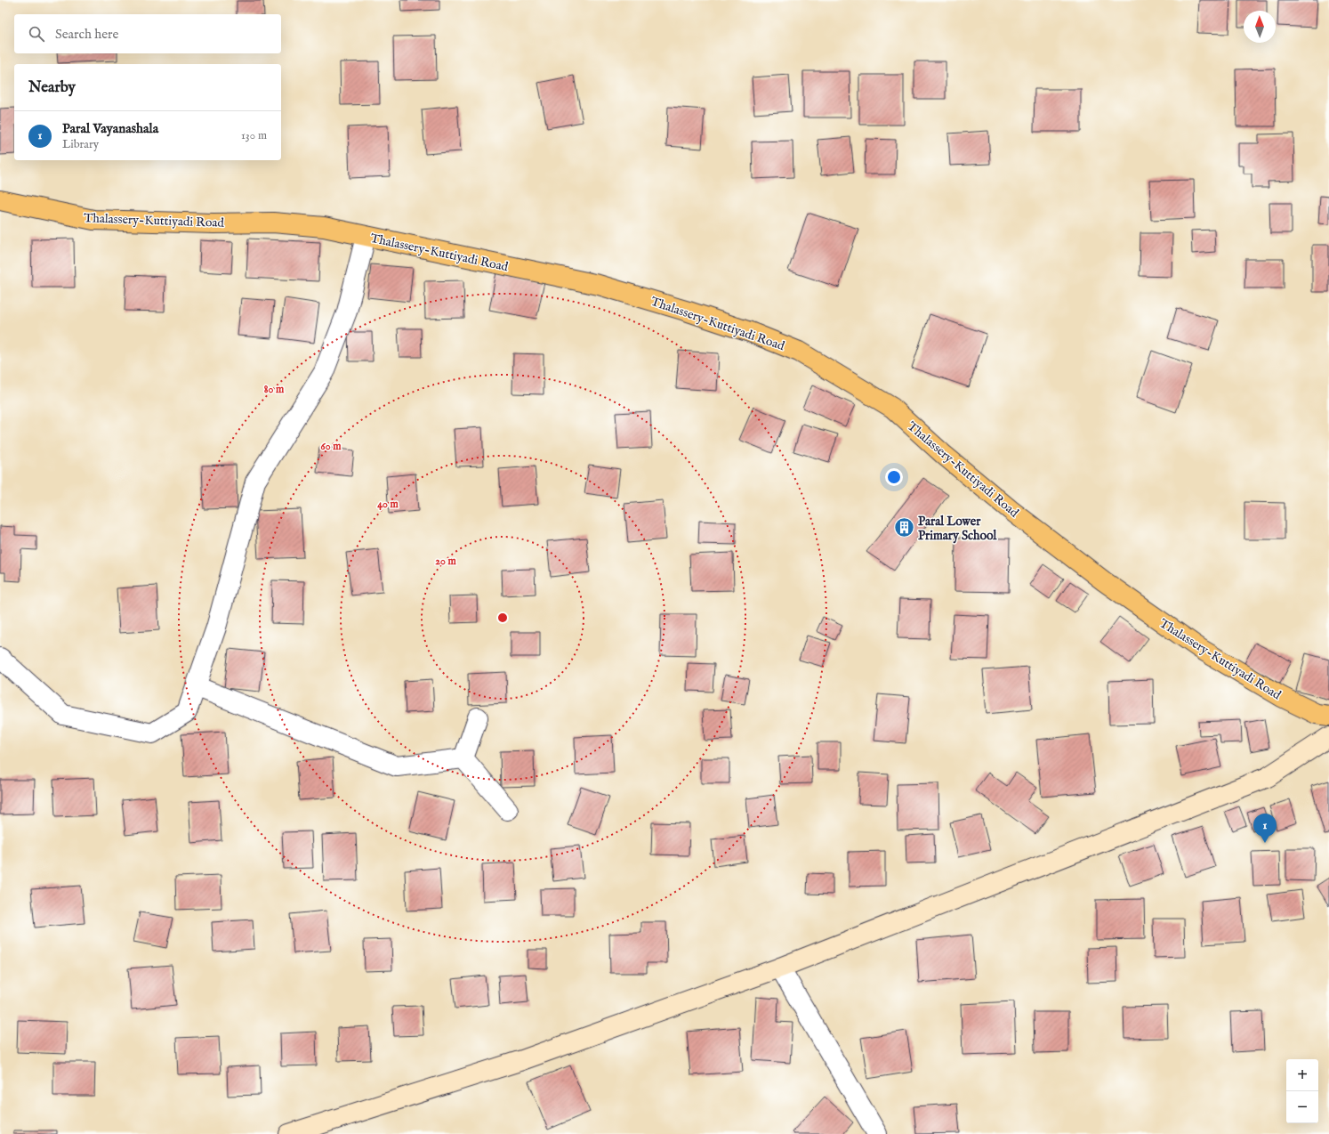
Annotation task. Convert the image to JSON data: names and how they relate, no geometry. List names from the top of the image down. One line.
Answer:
{"streets":{"main road":["Thalassery-Kuttiyadi Road"]},"places":{"building":["Paral Lower Primary School"]},"north":"top","page":{"search":"Search here","heading":"Nearby","list":[{"mark":"1","name":"Paral Vayanashala","note":"Library","value":"130 m"}],"pins":"1","map_buttons":["+","−"]},"rings":["80 m","60 m","40 m","20 m"]}
